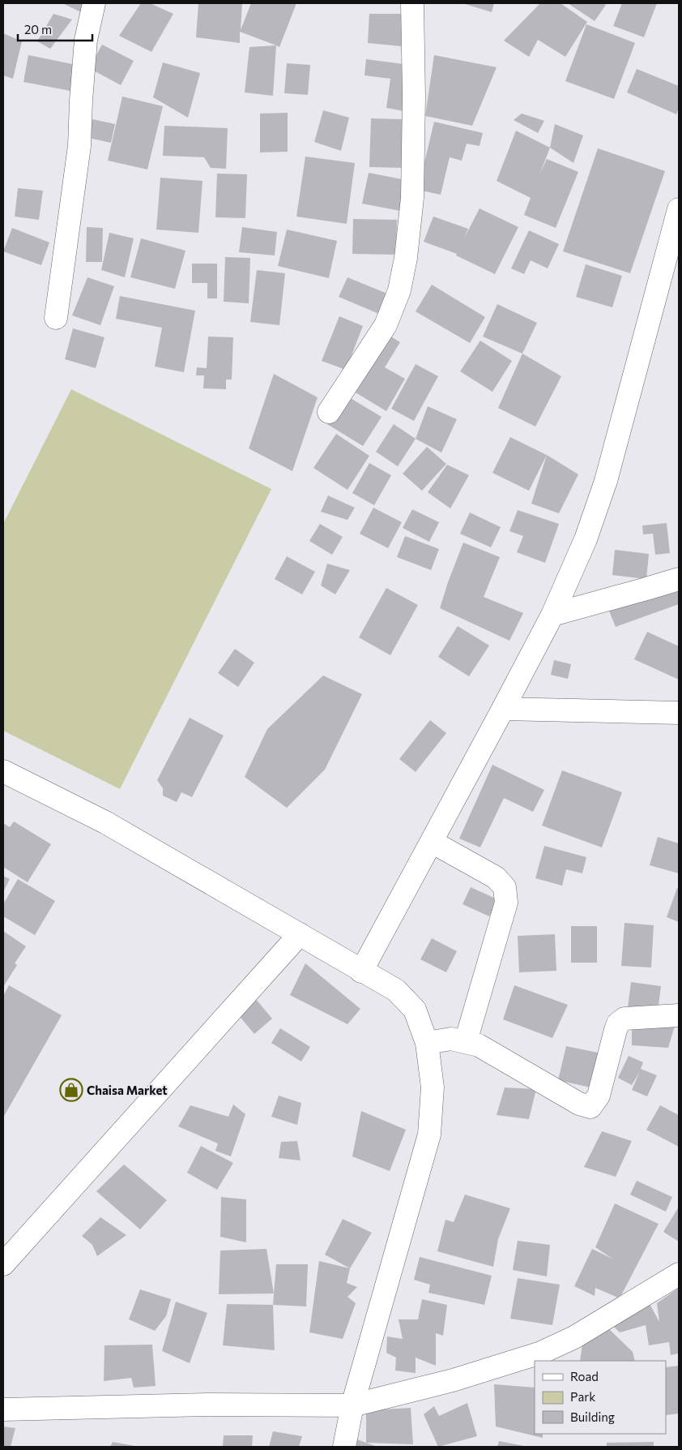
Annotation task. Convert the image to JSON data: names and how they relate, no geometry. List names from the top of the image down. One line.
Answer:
{"places":{"shop":["Chaisa Market"]},"legend":["Road","Park","Building"],"scale_bar":"20 m"}
